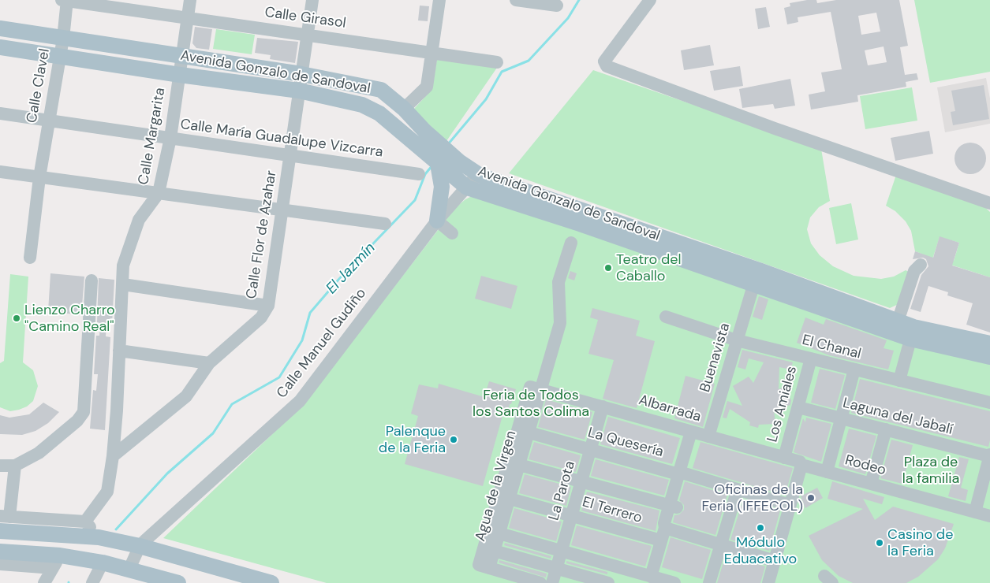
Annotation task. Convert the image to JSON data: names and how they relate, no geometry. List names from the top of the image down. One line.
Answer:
{"streets":{"main road":["Avenida Gonzalo de Sandoval"],"street":["Calle Girasol","Calle Clavel","Calle Margarita","Calle María Guadalupe Vizcarra","Calle Flor de Azahar","Calle Manuel Gudiño","El Chanal","Buenavista","Los Amiales","Albarrada","Laguna del Jabalí","La Quesería","Rodeo","Agua de la Virgen","La Parota","El Terrero"]},"crossings":[["Calle Girasol","Calle Clavel"],["Calle Girasol","Calle Margarita"],["Calle Girasol","Calle Flor de Azahar"],["Avenida Gonzalo de Sandoval","Calle Clavel"],["Avenida Gonzalo de Sandoval","Calle Margarita"],["Avenida Gonzalo de Sandoval","Calle Flor de Azahar"],["Avenida Gonzalo de Sandoval","Calle Manuel Gudiño"],["Calle Clavel","Calle María Guadalupe Vizcarra"],["Calle Margarita","Calle María Guadalupe Vizcarra"],["Calle Margarita","Calle Flor de Azahar"],["Calle María Guadalupe Vizcarra","Calle Flor de Azahar"],["El Chanal","Buenavista"],["El Chanal","Los Amiales"],["Buenavista","Albarrada"],["Los Amiales","Albarrada"],["Los Amiales","Laguna del Jabalí"],["Albarrada","Rodeo"],["Albarrada","Agua de la Virgen"],["Albarrada","La Parota"],["La Quesería","Agua de la Virgen"],["La Quesería","La Parota"],["Agua de la Virgen","El Terrero"],["La Parota","El Terrero"]],"water":["El Jazmín"],"parks":["Feria de Todos los Santos Colima","Plaza de la familia"],"places":["Teatro del Caballo","Lienzo Charro \"Camino Real\"","Palenque de la Feria","Oficinas de la Feria (IFFECOL)","Módulo Eduacativo","Casino de la Feria"]}
